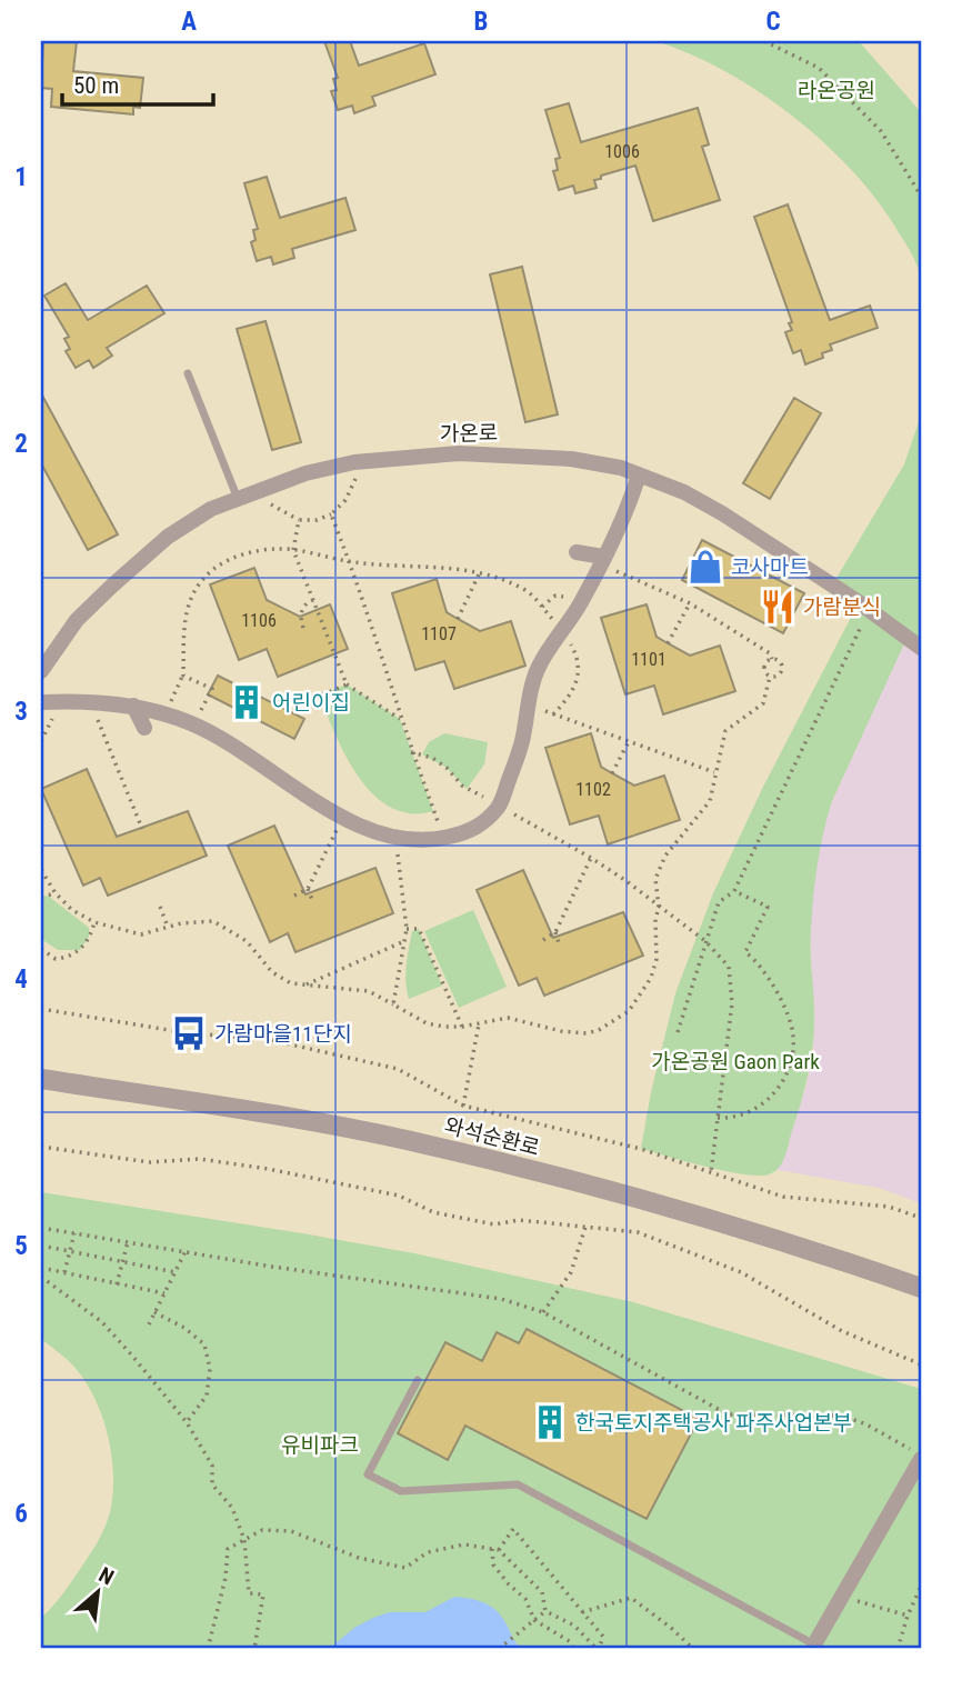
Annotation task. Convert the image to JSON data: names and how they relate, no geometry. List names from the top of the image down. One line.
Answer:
{"streets":{"street":["가온로","와석순환로"]},"parks":["라온공원","가온공원 Gaon Park","유비파크"],"places":{"shop":["코사마트"],"restaurant":["가람분식"],"building":["어린이집","한국토지주택공사 파주사업본부"],"bus stop":["가람마을11단지"]},"house_numbers":["1006","1106","1107","1101","1102"],"scale_bar":"50 m","north":"top right","grid":{"columns":["A","B","C"],"rows":["1","2","3","4","5","6"]}}
